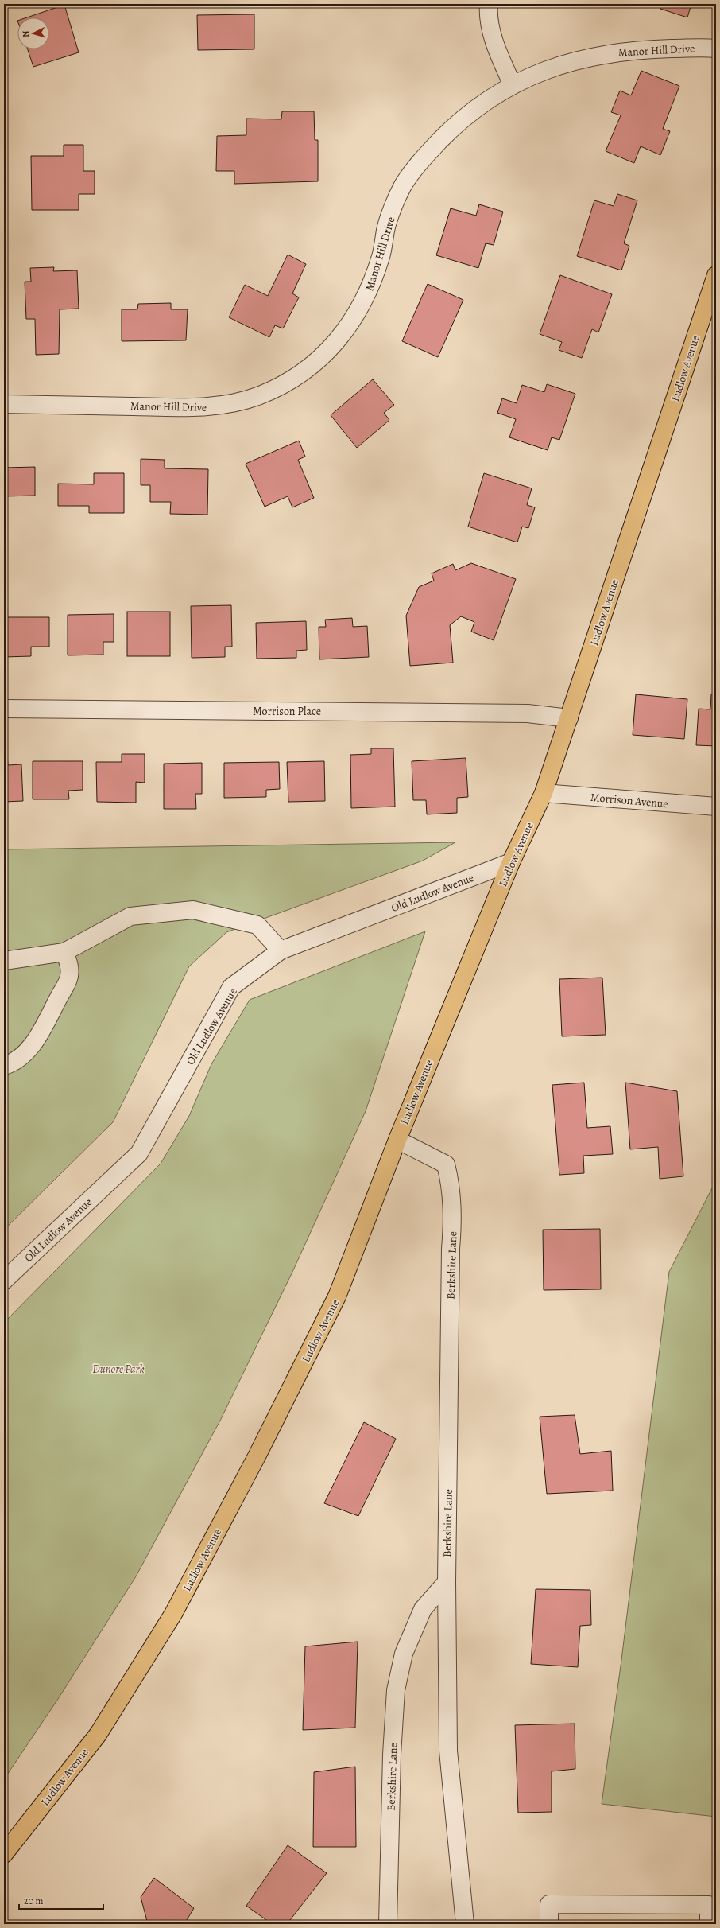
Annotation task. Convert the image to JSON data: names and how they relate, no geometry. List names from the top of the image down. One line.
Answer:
{"streets":{"main road":["Ludlow Avenue"],"street":["Manor Hill Drive","Morrison Place","Morrison Avenue","Old Ludlow Avenue","Berkshire Lane"]},"crossings":[["Ludlow Avenue","Morrison Place"],["Ludlow Avenue","Morrison Avenue"],["Ludlow Avenue","Old Ludlow Avenue"],["Ludlow Avenue","Berkshire Lane"]],"parks":["Dunore Park"],"scale_bar":"20 m","north":"left"}
